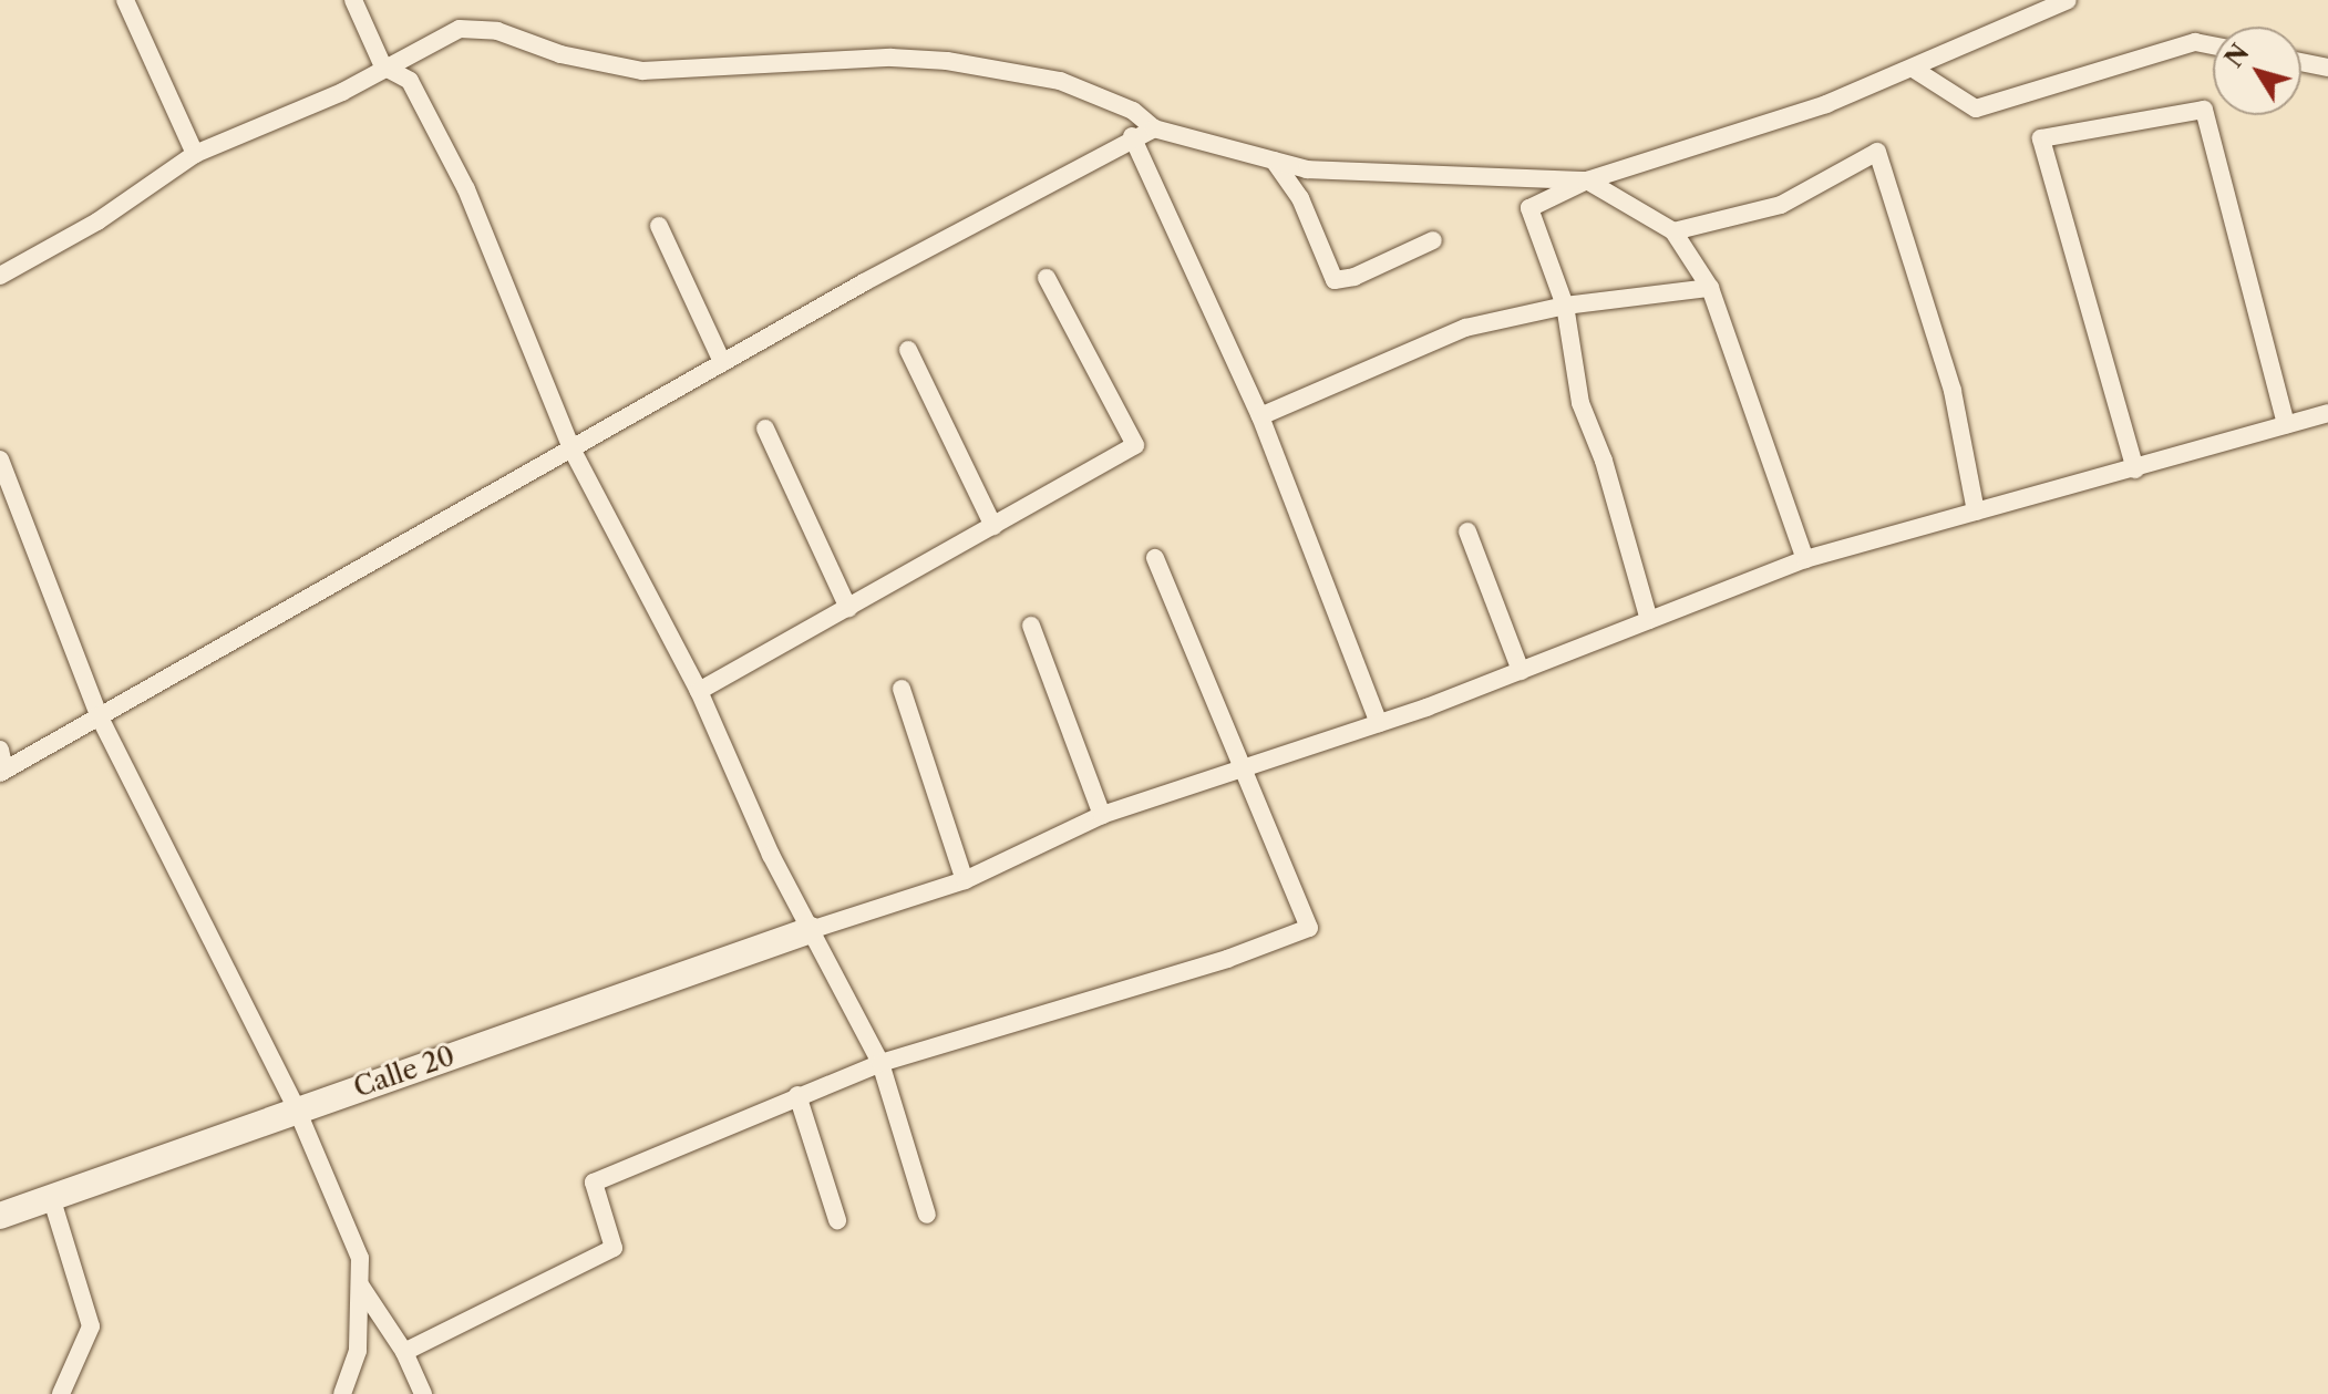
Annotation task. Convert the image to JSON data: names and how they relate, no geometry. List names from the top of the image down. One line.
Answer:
{"streets":{"main road":["Calle 20"]},"north":"top left"}
